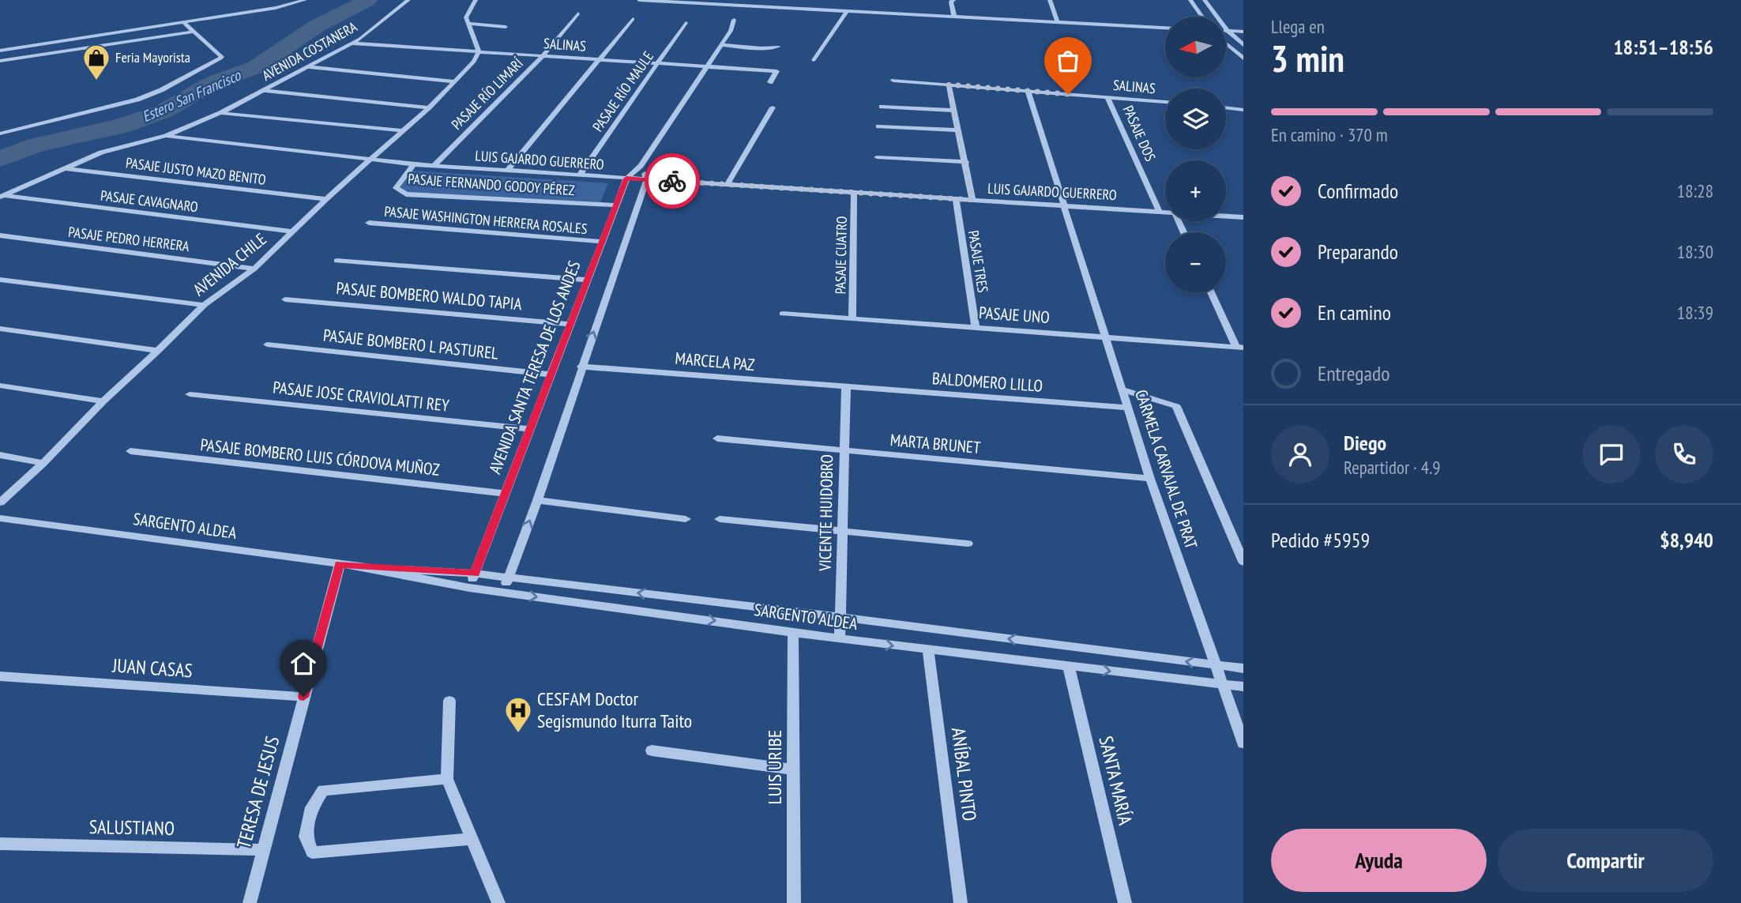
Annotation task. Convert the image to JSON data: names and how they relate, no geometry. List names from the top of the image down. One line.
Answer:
{"streets":{"street":["SALINAS","AVENIDA COSTANERA","PASAJE RÍO MAULE","PASAJE RÍO LIMARÍ","PASAJE DOS","LUIS GAJARDO GUERRERO","PASAJE JUSTO MAZO BENITO","PASAJE FERNANDO GODOY PÉREZ","PASAJE CAVAGNARO","PASAJE WASHINGTON HERRERA ROSALES","PASAJE PEDRO HERRERA","PASAJE CUATRO","PASAJE TRES","AVENIDA CHILE","PASAJE BOMBERO WALDO TAPIA","PASAJE UNO","PASAJE BOMBERO L PASTUREL","MARCELA PAZ","AVENIDA SANTA TERESA DE LOS ANDES","BALDOMERO LILLO","PASAJE JOSE CRAVIOLATTI REY","MARTA BRUNET","PASAJE BOMBERO LUIS CÓRDOVA MUÑOZ","CARMELA CARVAJAL DE PRAT","VICENTE HUIDOBRO","SARGENTO ALDEA","JUAN CASAS","LUIS URIBE","ANÍBAL PINTO","SANTA MARÍA","TERESA DE JESUS","SALUSTIANO"]},"crossings":[["SALINAS","AVENIDA COSTANERA"],["SALINAS","PASAJE RÍO MAULE"],["SALINAS","PASAJE RÍO LIMARÍ"],["SALINAS","PASAJE DOS"],["SALINAS","AVENIDA CHILE"],["SALINAS","AVENIDA SANTA TERESA DE LOS ANDES"],["SALINAS","CARMELA CARVAJAL DE PRAT"],["AVENIDA COSTANERA","LUIS GAJARDO GUERRERO"],["AVENIDA COSTANERA","PASAJE JUSTO MAZO BENITO"],["AVENIDA COSTANERA","PASAJE CAVAGNARO"],["PASAJE RÍO MAULE","LUIS GAJARDO GUERRERO"],["PASAJE RÍO LIMARÍ","LUIS GAJARDO GUERRERO"],["PASAJE DOS","LUIS GAJARDO GUERRERO"],["LUIS GAJARDO GUERRERO","PASAJE FERNANDO GODOY PÉREZ"],["LUIS GAJARDO GUERRERO","PASAJE CUATRO"],["LUIS GAJARDO GUERRERO","PASAJE TRES"],["LUIS GAJARDO GUERRERO","AVENIDA CHILE"],["LUIS GAJARDO GUERRERO","AVENIDA SANTA TERESA DE LOS ANDES"],["LUIS GAJARDO GUERRERO","CARMELA CARVAJAL DE PRAT"],["PASAJE JUSTO MAZO BENITO","AVENIDA CHILE"],["PASAJE FERNANDO GODOY PÉREZ","AVENIDA SANTA TERESA DE LOS ANDES"],["PASAJE CAVAGNARO","AVENIDA CHILE"],["PASAJE WASHINGTON HERRERA ROSALES","AVENIDA SANTA TERESA DE LOS ANDES"],["PASAJE PEDRO HERRERA","AVENIDA CHILE"],["PASAJE CUATRO","PASAJE UNO"],["PASAJE TRES","PASAJE UNO"],["PASAJE BOMBERO WALDO TAPIA","AVENIDA SANTA TERESA DE LOS ANDES"],["PASAJE UNO","CARMELA CARVAJAL DE PRAT"],["PASAJE BOMBERO L PASTUREL","AVENIDA SANTA TERESA DE LOS ANDES"],["MARCELA PAZ","BALDOMERO LILLO"],["MARCELA PAZ","VICENTE HUIDOBRO"],["AVENIDA SANTA TERESA DE LOS ANDES","PASAJE JOSE CRAVIOLATTI REY"],["AVENIDA SANTA TERESA DE LOS ANDES","PASAJE BOMBERO LUIS CÓRDOVA MUÑOZ"],["AVENIDA SANTA TERESA DE LOS ANDES","SARGENTO ALDEA"],["BALDOMERO LILLO","CARMELA CARVAJAL DE PRAT"],["BALDOMERO LILLO","VICENTE HUIDOBRO"],["MARTA BRUNET","CARMELA CARVAJAL DE PRAT"],["MARTA BRUNET","VICENTE HUIDOBRO"],["CARMELA CARVAJAL DE PRAT","SARGENTO ALDEA"],["VICENTE HUIDOBRO","SARGENTO ALDEA"],["SARGENTO ALDEA","LUIS URIBE"],["SARGENTO ALDEA","ANÍBAL PINTO"],["SARGENTO ALDEA","SANTA MARÍA"],["SARGENTO ALDEA","TERESA DE JESUS"],["JUAN CASAS","TERESA DE JESUS"],["TERESA DE JESUS","SALUSTIANO"]],"water":["Estero San Francisco"],"places":{"shop":["Feria Mayorista"],"hospital":["CESFAM Doctor Segismundo Iturra Taito"]},"north":"left","page":{"heading":["3 min","Llega en","18:51–18:56"],"panel":["Diego","Repartidor · 4.9","Pedido #5959","$8,940"],"map_buttons":["+","−"],"bar":"En camino · 370 m","list":[["Confirmado","18:28"],["Preparando","18:30"],["En camino","18:39"],"Entregado"],"buttons":["Ayuda","Compartir"]}}
